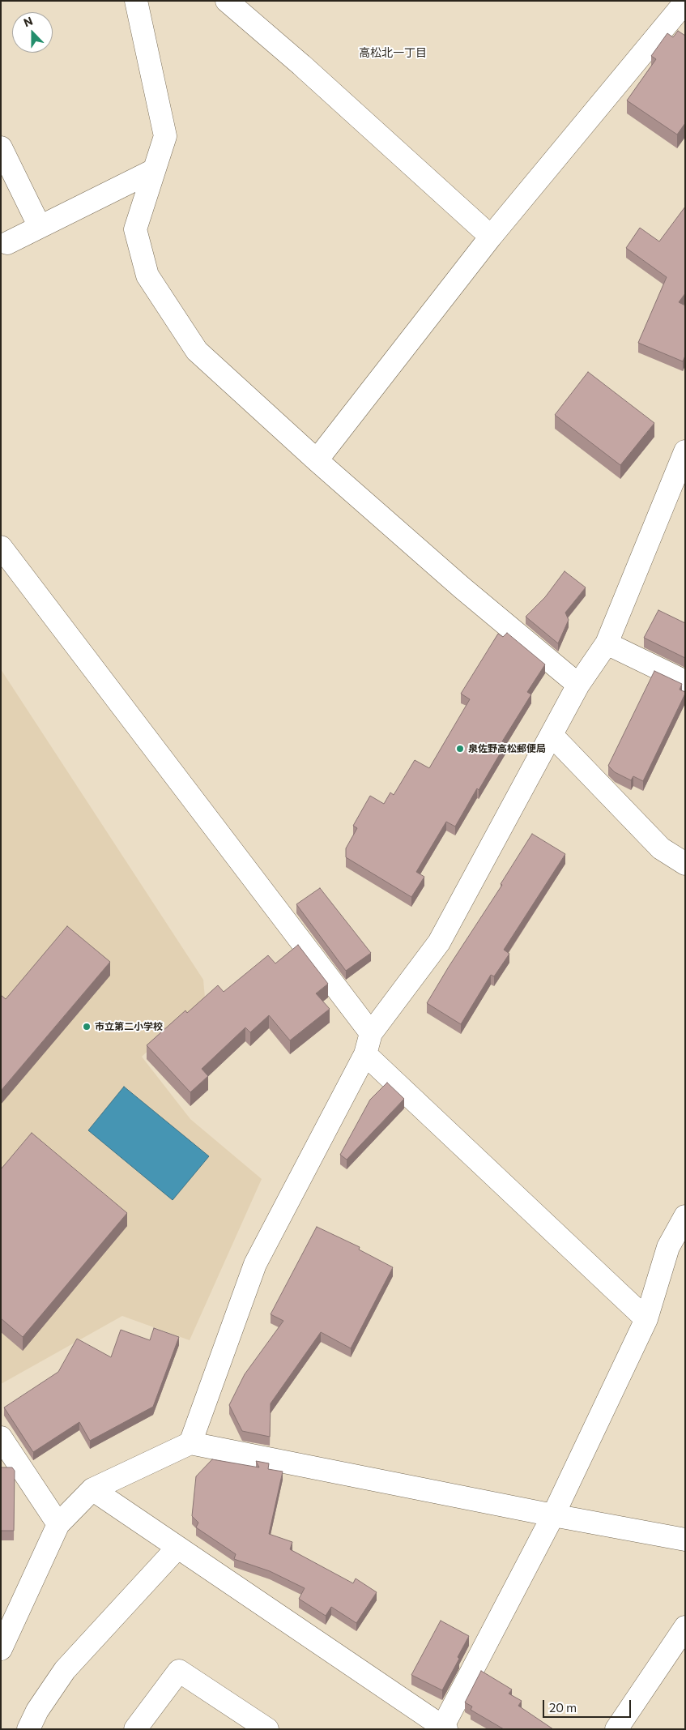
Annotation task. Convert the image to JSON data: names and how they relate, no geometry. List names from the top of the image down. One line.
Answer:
{"districts":["高松北一丁目"],"places":["泉佐野高松郵便局","市立第二小学校"],"scale_bar":"20 m","north":"top"}
